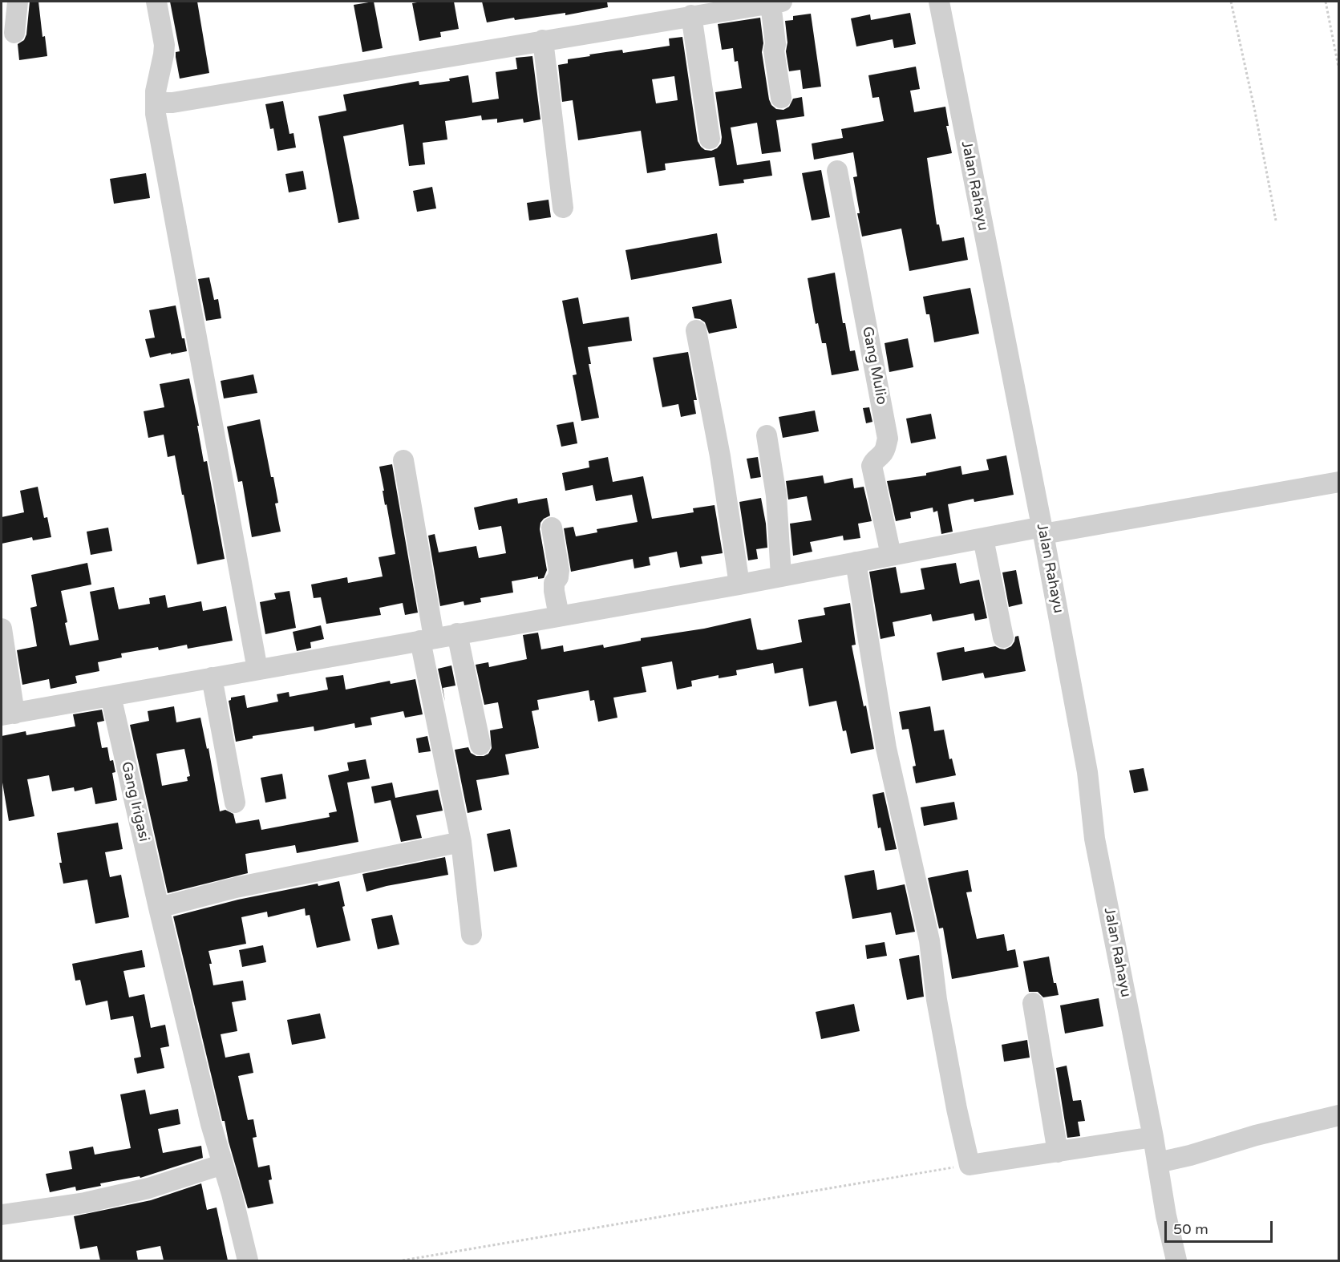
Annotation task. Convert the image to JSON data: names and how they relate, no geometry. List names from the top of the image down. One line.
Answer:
{"streets":{"street":["Jalan Rahayu","Gang Mulio","Gang Irigasi"]},"scale_bar":"50 m"}
